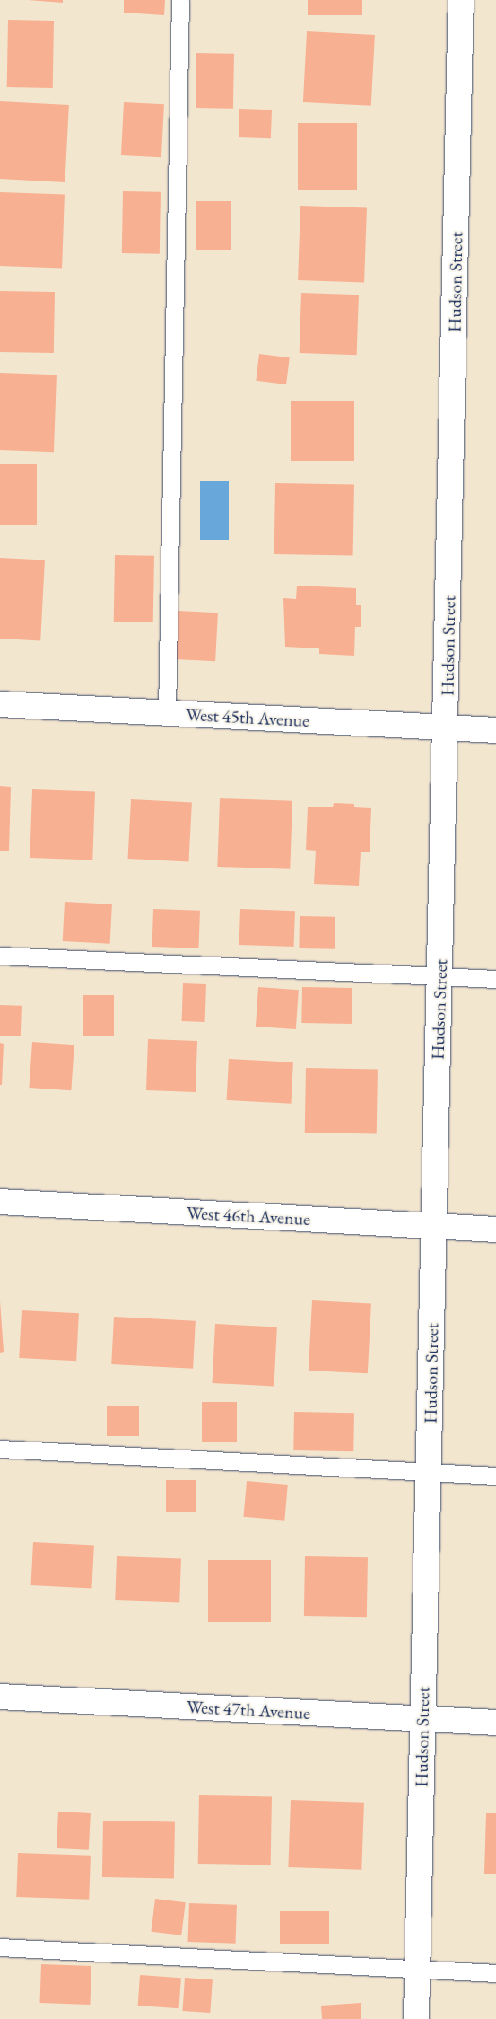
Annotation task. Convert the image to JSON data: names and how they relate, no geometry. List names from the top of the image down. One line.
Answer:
{"streets":{"street":["Hudson Street","West 45th Avenue","West 46th Avenue","West 47th Avenue"]},"crossings":[["Hudson Street","West 45th Avenue"],["Hudson Street","West 46th Avenue"],["Hudson Street","West 47th Avenue"]]}
